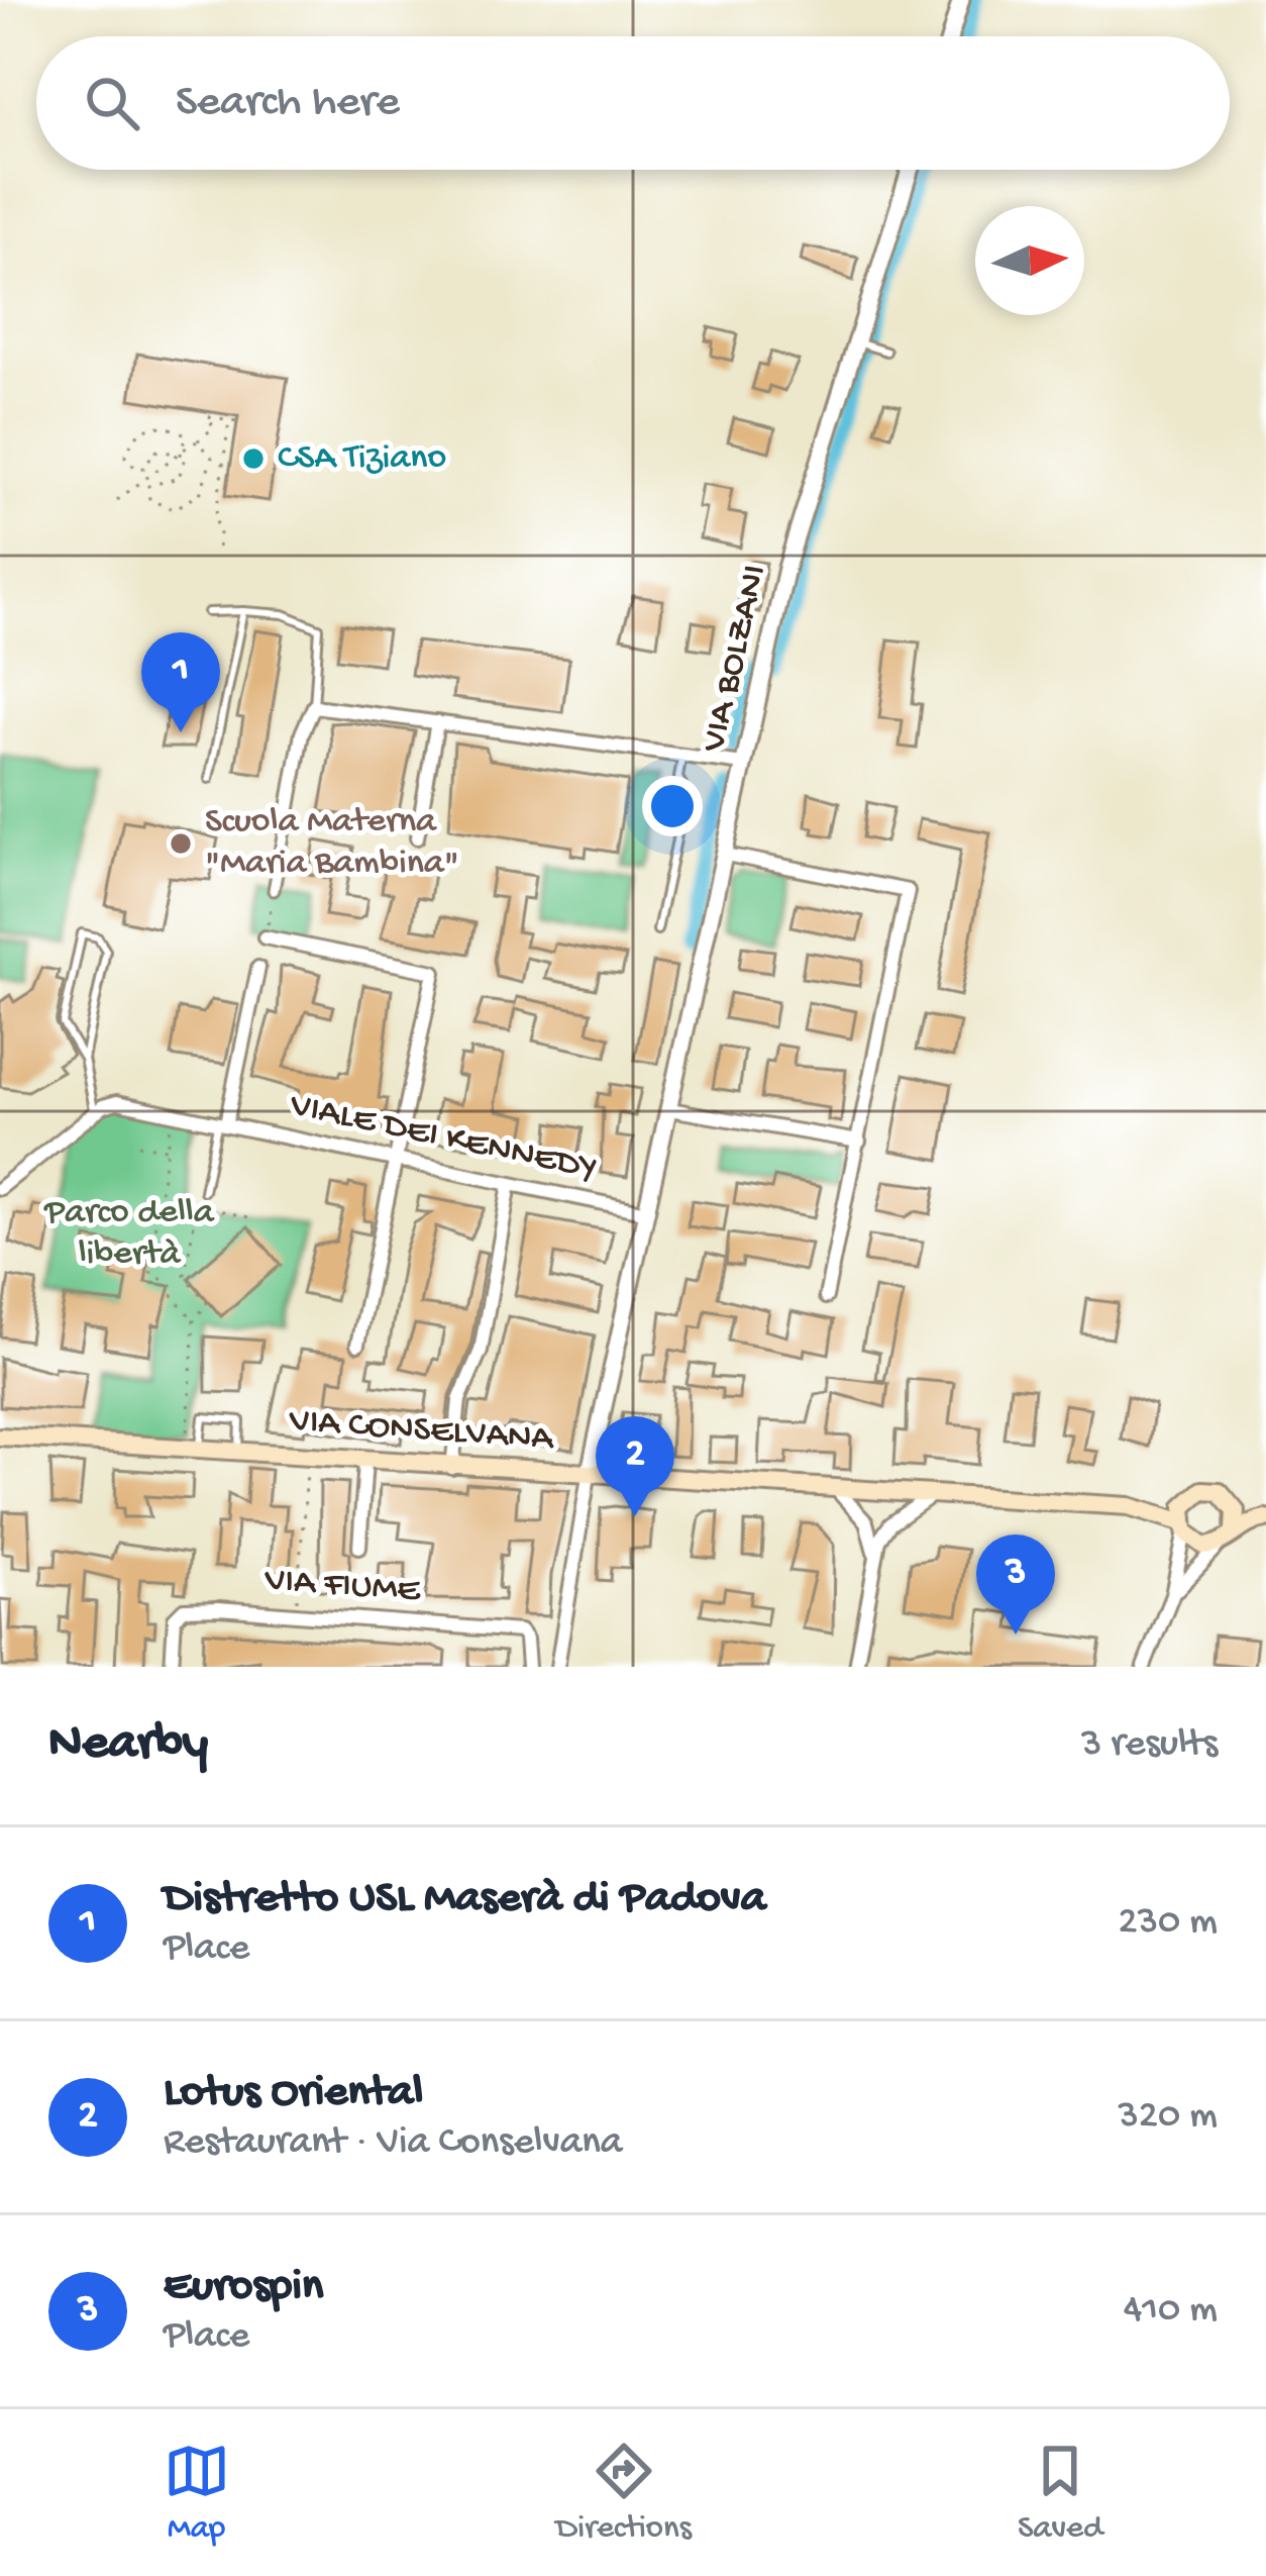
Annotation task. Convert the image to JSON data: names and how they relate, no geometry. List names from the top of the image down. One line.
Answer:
{"streets":{"main road":["VIA CONSELVANA"],"street":["VIA BOLZANI","VIALE DEI KENNEDY","VIA FIUME"]},"crossings":[["VIA BOLZANI","VIALE DEI KENNEDY"],["VIA BOLZANI","VIA CONSELVANA"]],"parks":["Parco della libertà"],"places":["CSA Tiziano","Scuola Materna \"Maria Bambina\""],"north":"right","page":{"search":"Search here","pins":["1","2","3"],"heading":["Nearby","3 results"],"list":[{"mark":"1","name":"Distretto USL Maserà di Padova","note":"Place","value":"230 m"},{"mark":"2","name":"Lotus Oriental","note":"Restaurant · Via Conselvana","value":"320 m"},{"mark":"3","name":"Eurospin","note":"Place","value":"410 m"}],"nav":["Map","Directions","Saved"]}}
